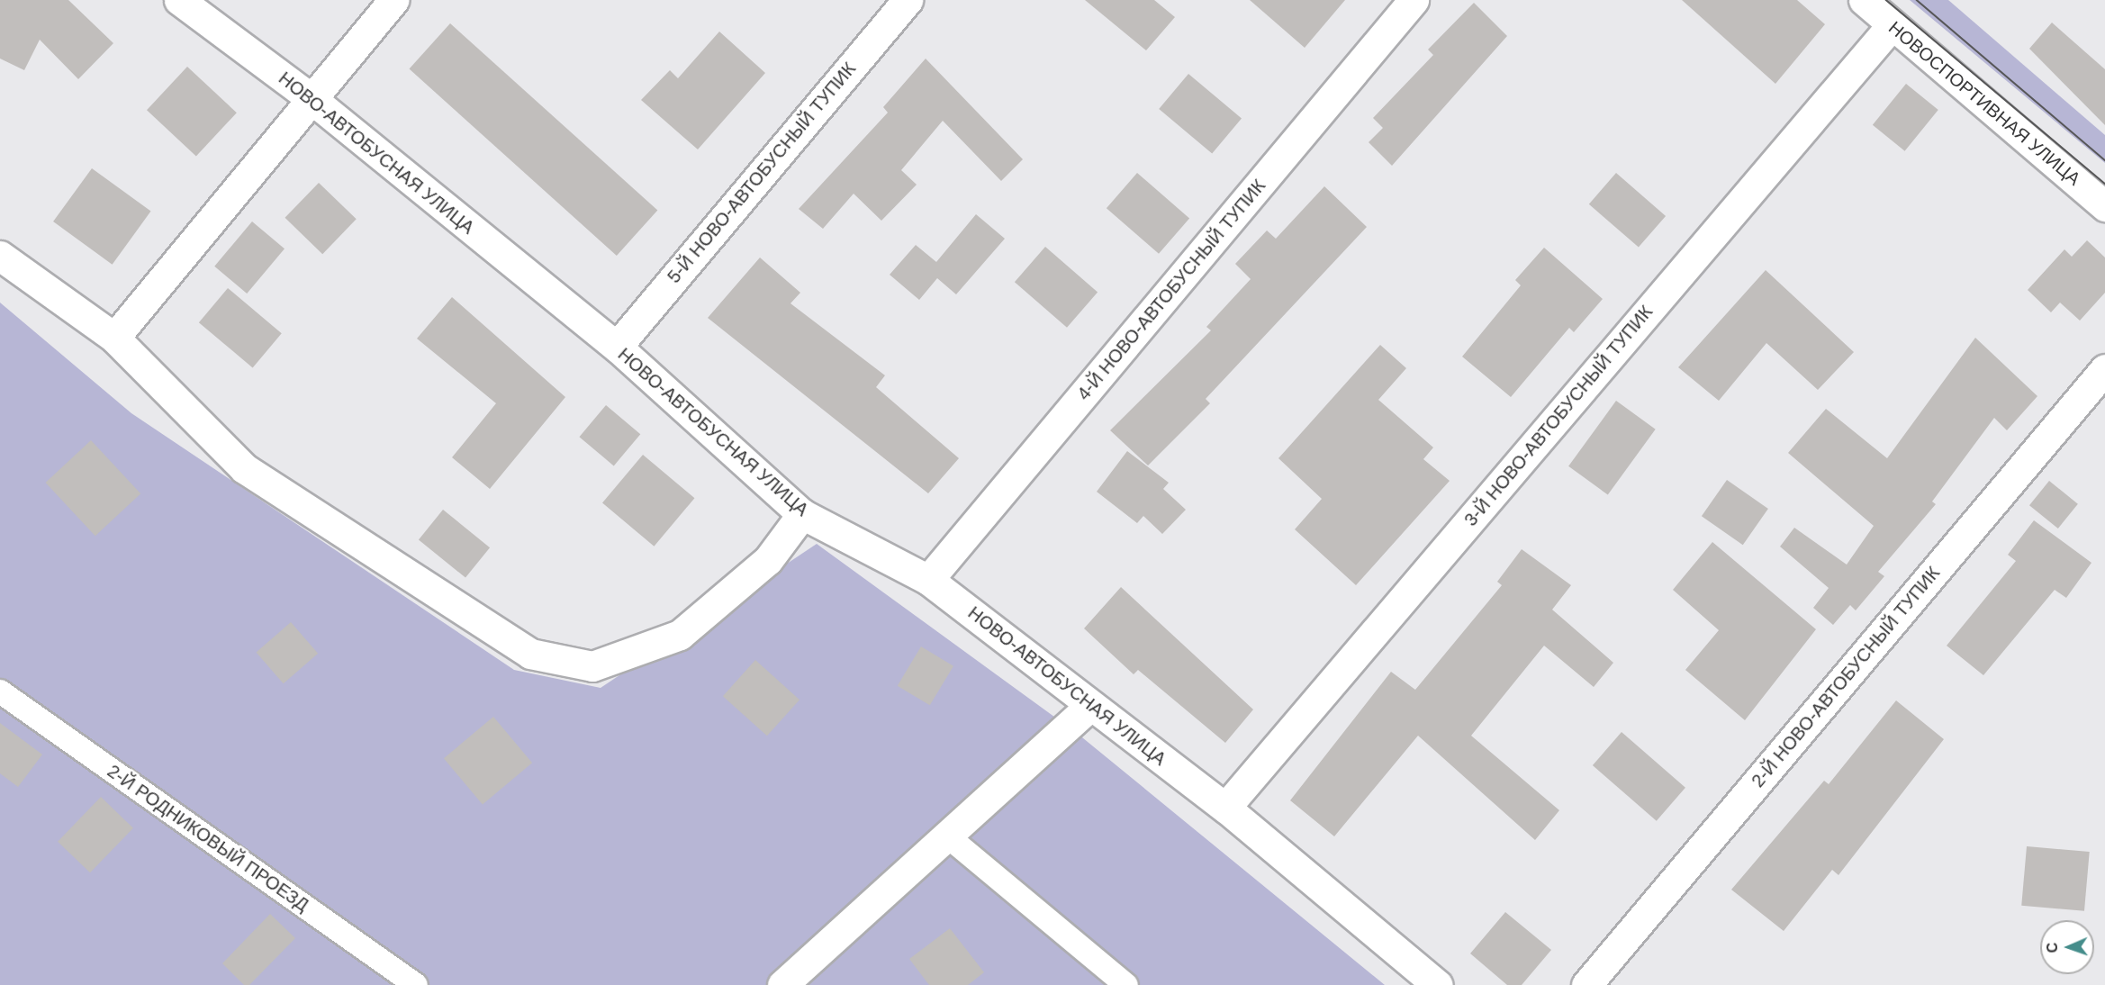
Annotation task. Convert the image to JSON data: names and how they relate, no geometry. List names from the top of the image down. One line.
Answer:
{"streets":{"street":["НОВОСПОРТИВНАЯ УЛИЦА","НОВО-АВТОБУСНАЯ УЛИЦА","5-Й НОВО-АВТОБУСНЫЙ ТУПИК","4-Й НОВО-АВТОБУСНЫЙ ТУПИК","3-Й НОВО-АВТОБУСНЫЙ ТУПИК","2-Й НОВО-АВТОБУСНЫЙ ТУПИК"],"lane":["2-Й РОДНИКОВЫЙ ПРОЕЗД"]},"crossings":[["НОВОСПОРТИВНАЯ УЛИЦА","3-Й НОВО-АВТОБУСНЫЙ ТУПИК"],["НОВО-АВТОБУСНАЯ УЛИЦА","5-Й НОВО-АВТОБУСНЫЙ ТУПИК"],["НОВО-АВТОБУСНАЯ УЛИЦА","4-Й НОВО-АВТОБУСНЫЙ ТУПИК"],["НОВО-АВТОБУСНАЯ УЛИЦА","3-Й НОВО-АВТОБУСНЫЙ ТУПИК"]],"north":"left"}
